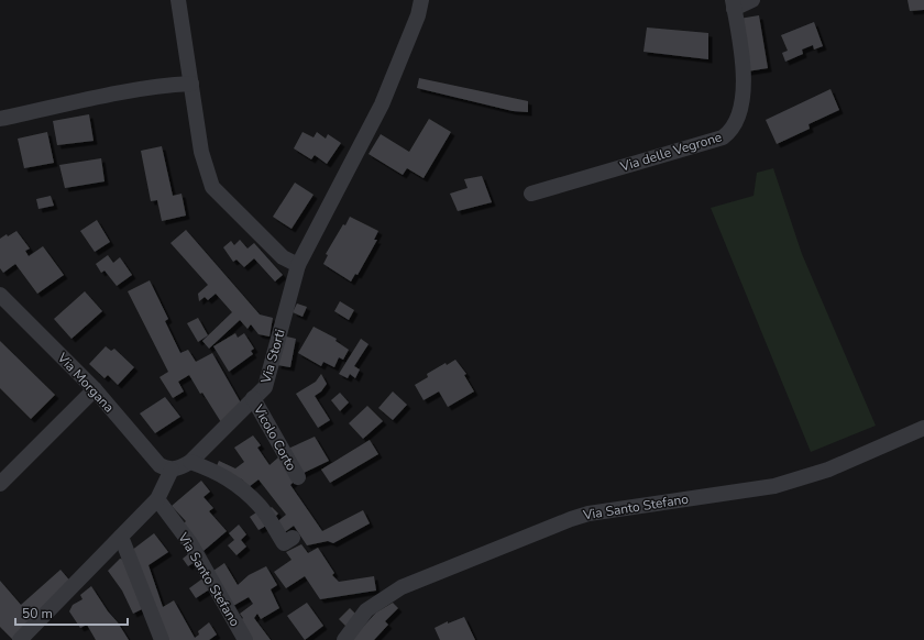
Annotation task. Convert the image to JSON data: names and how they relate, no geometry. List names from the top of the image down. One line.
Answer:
{"streets":{"street":["Via delle Vegrone","Via Storti","Via Morgana","Vicolo Corto","Via Santo Stefano"]},"crossings":[["Via Storti","Via Morgana"],["Via Storti","Vicolo Corto"]],"scale_bar":"50 m"}
